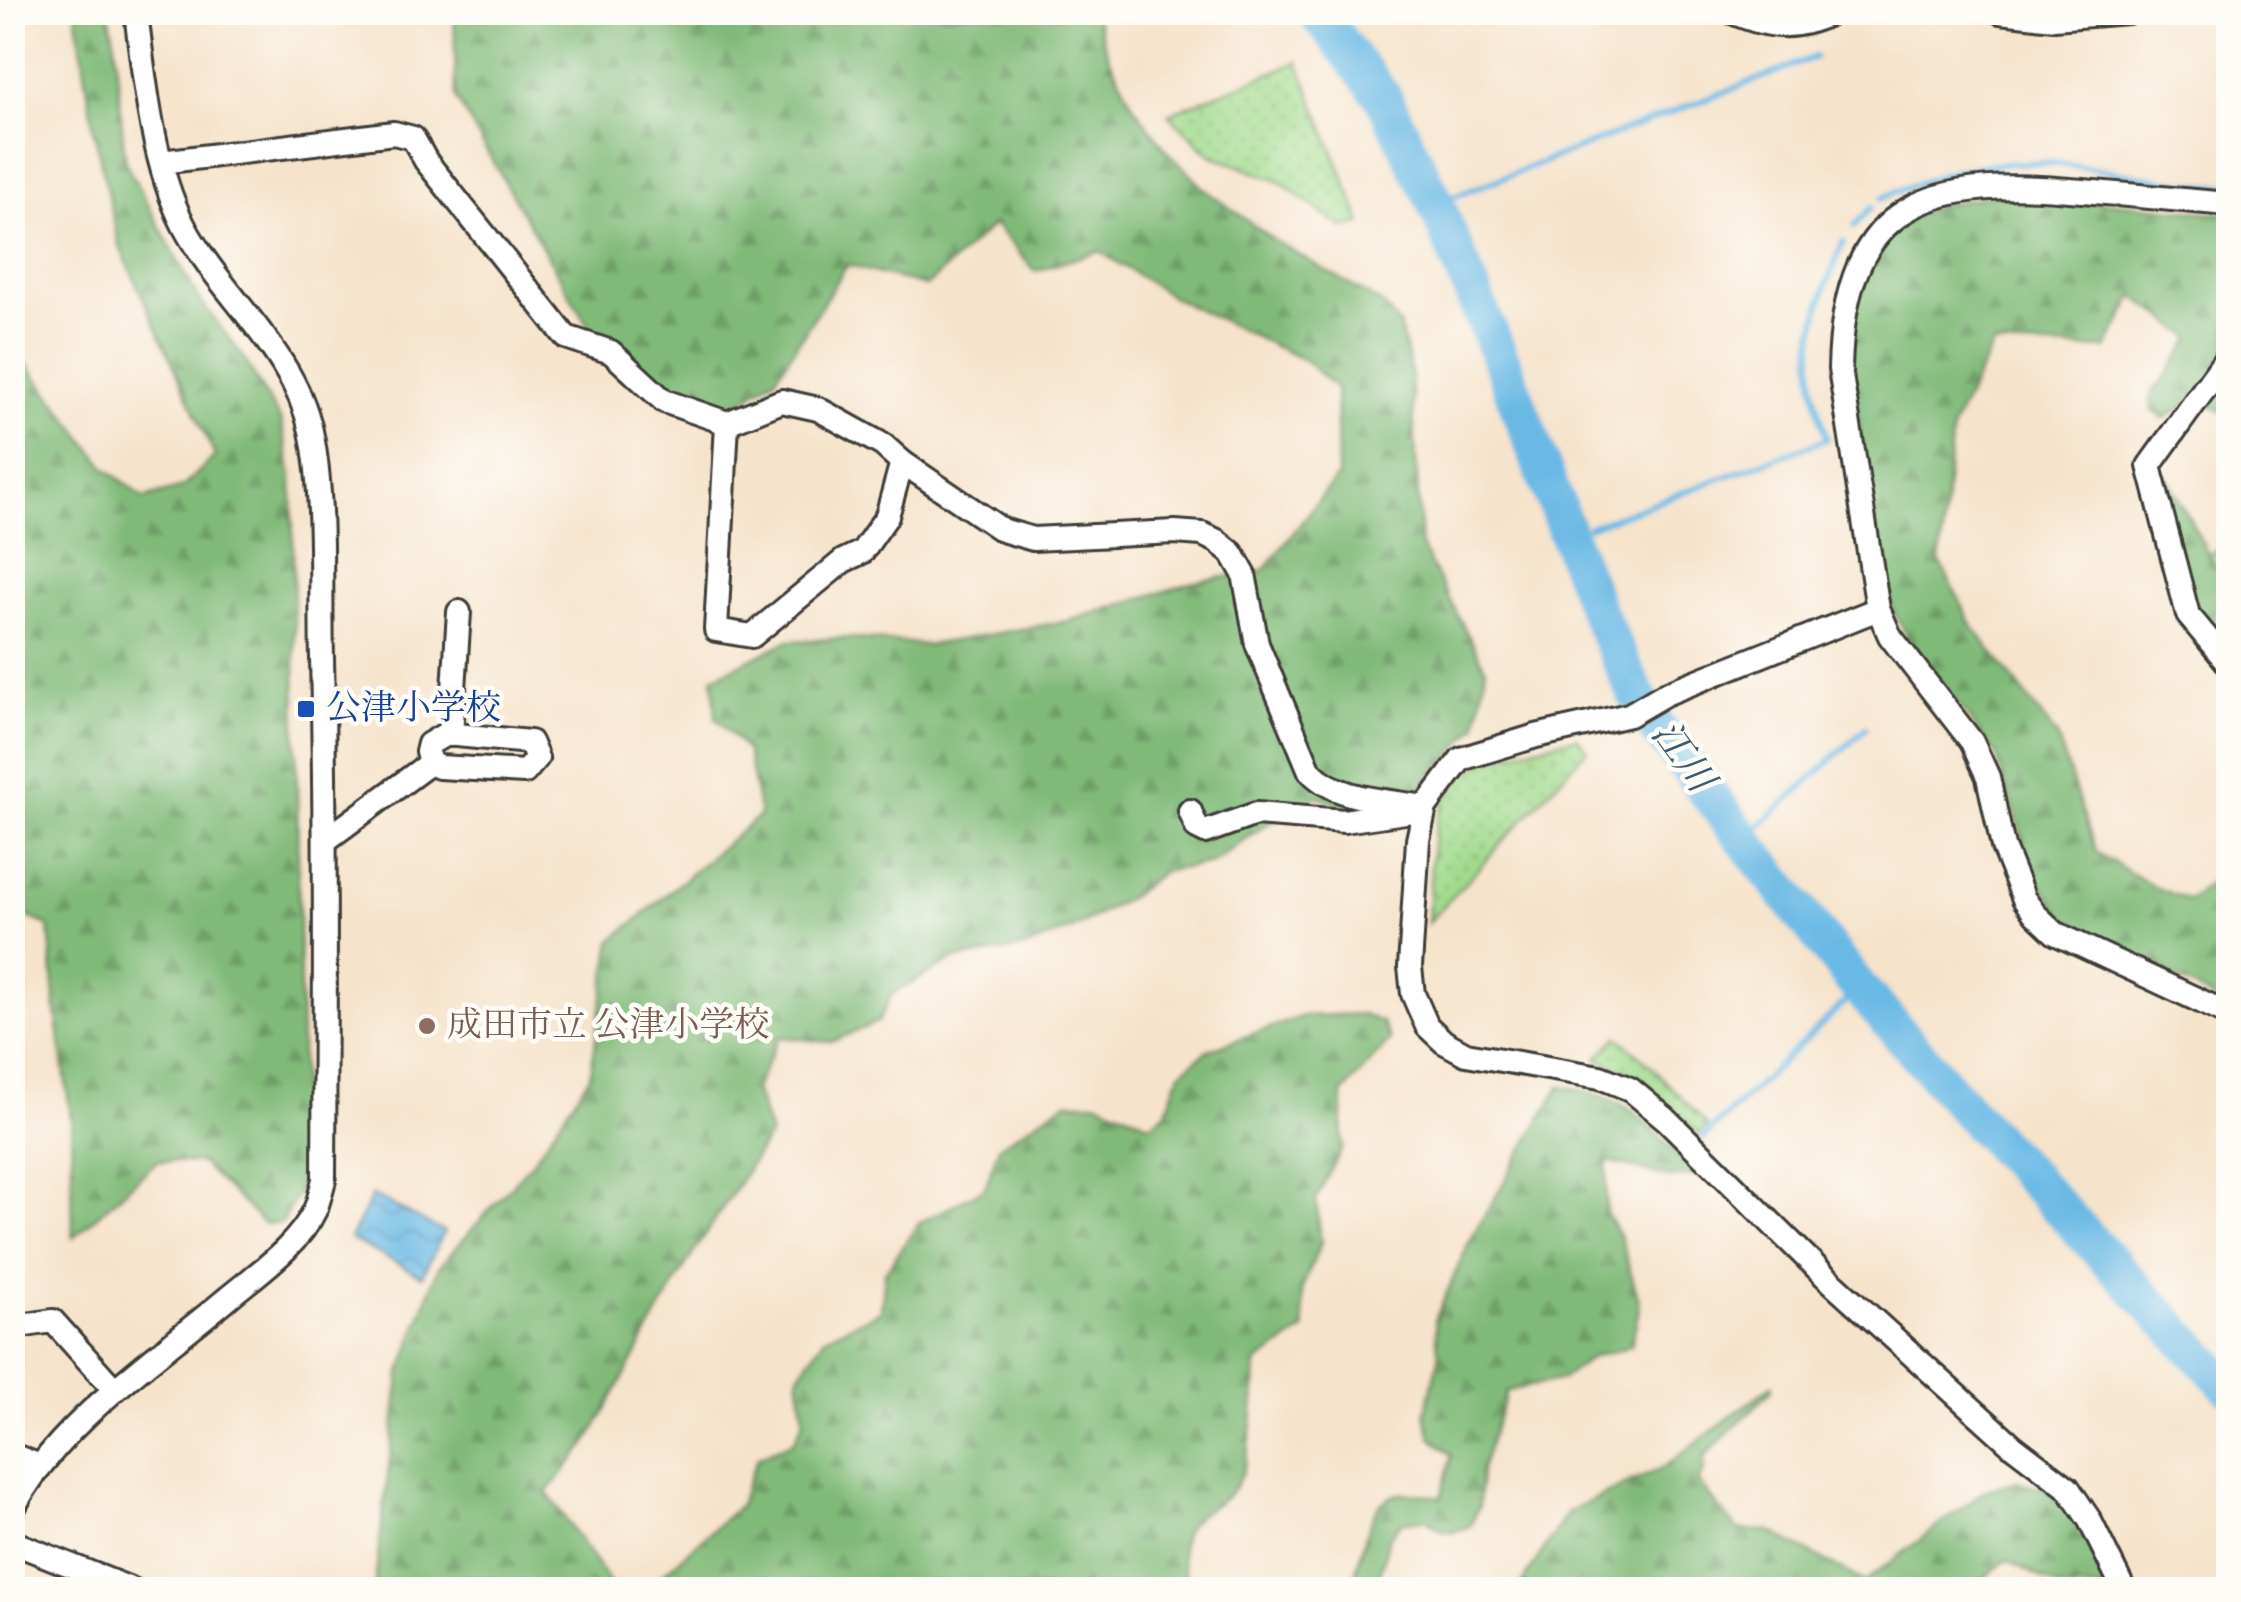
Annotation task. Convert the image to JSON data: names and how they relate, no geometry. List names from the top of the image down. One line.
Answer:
{"water":["江川"],"places":{"transit":["公津小学校"],"other":["成田市立 公津小学校"]}}
